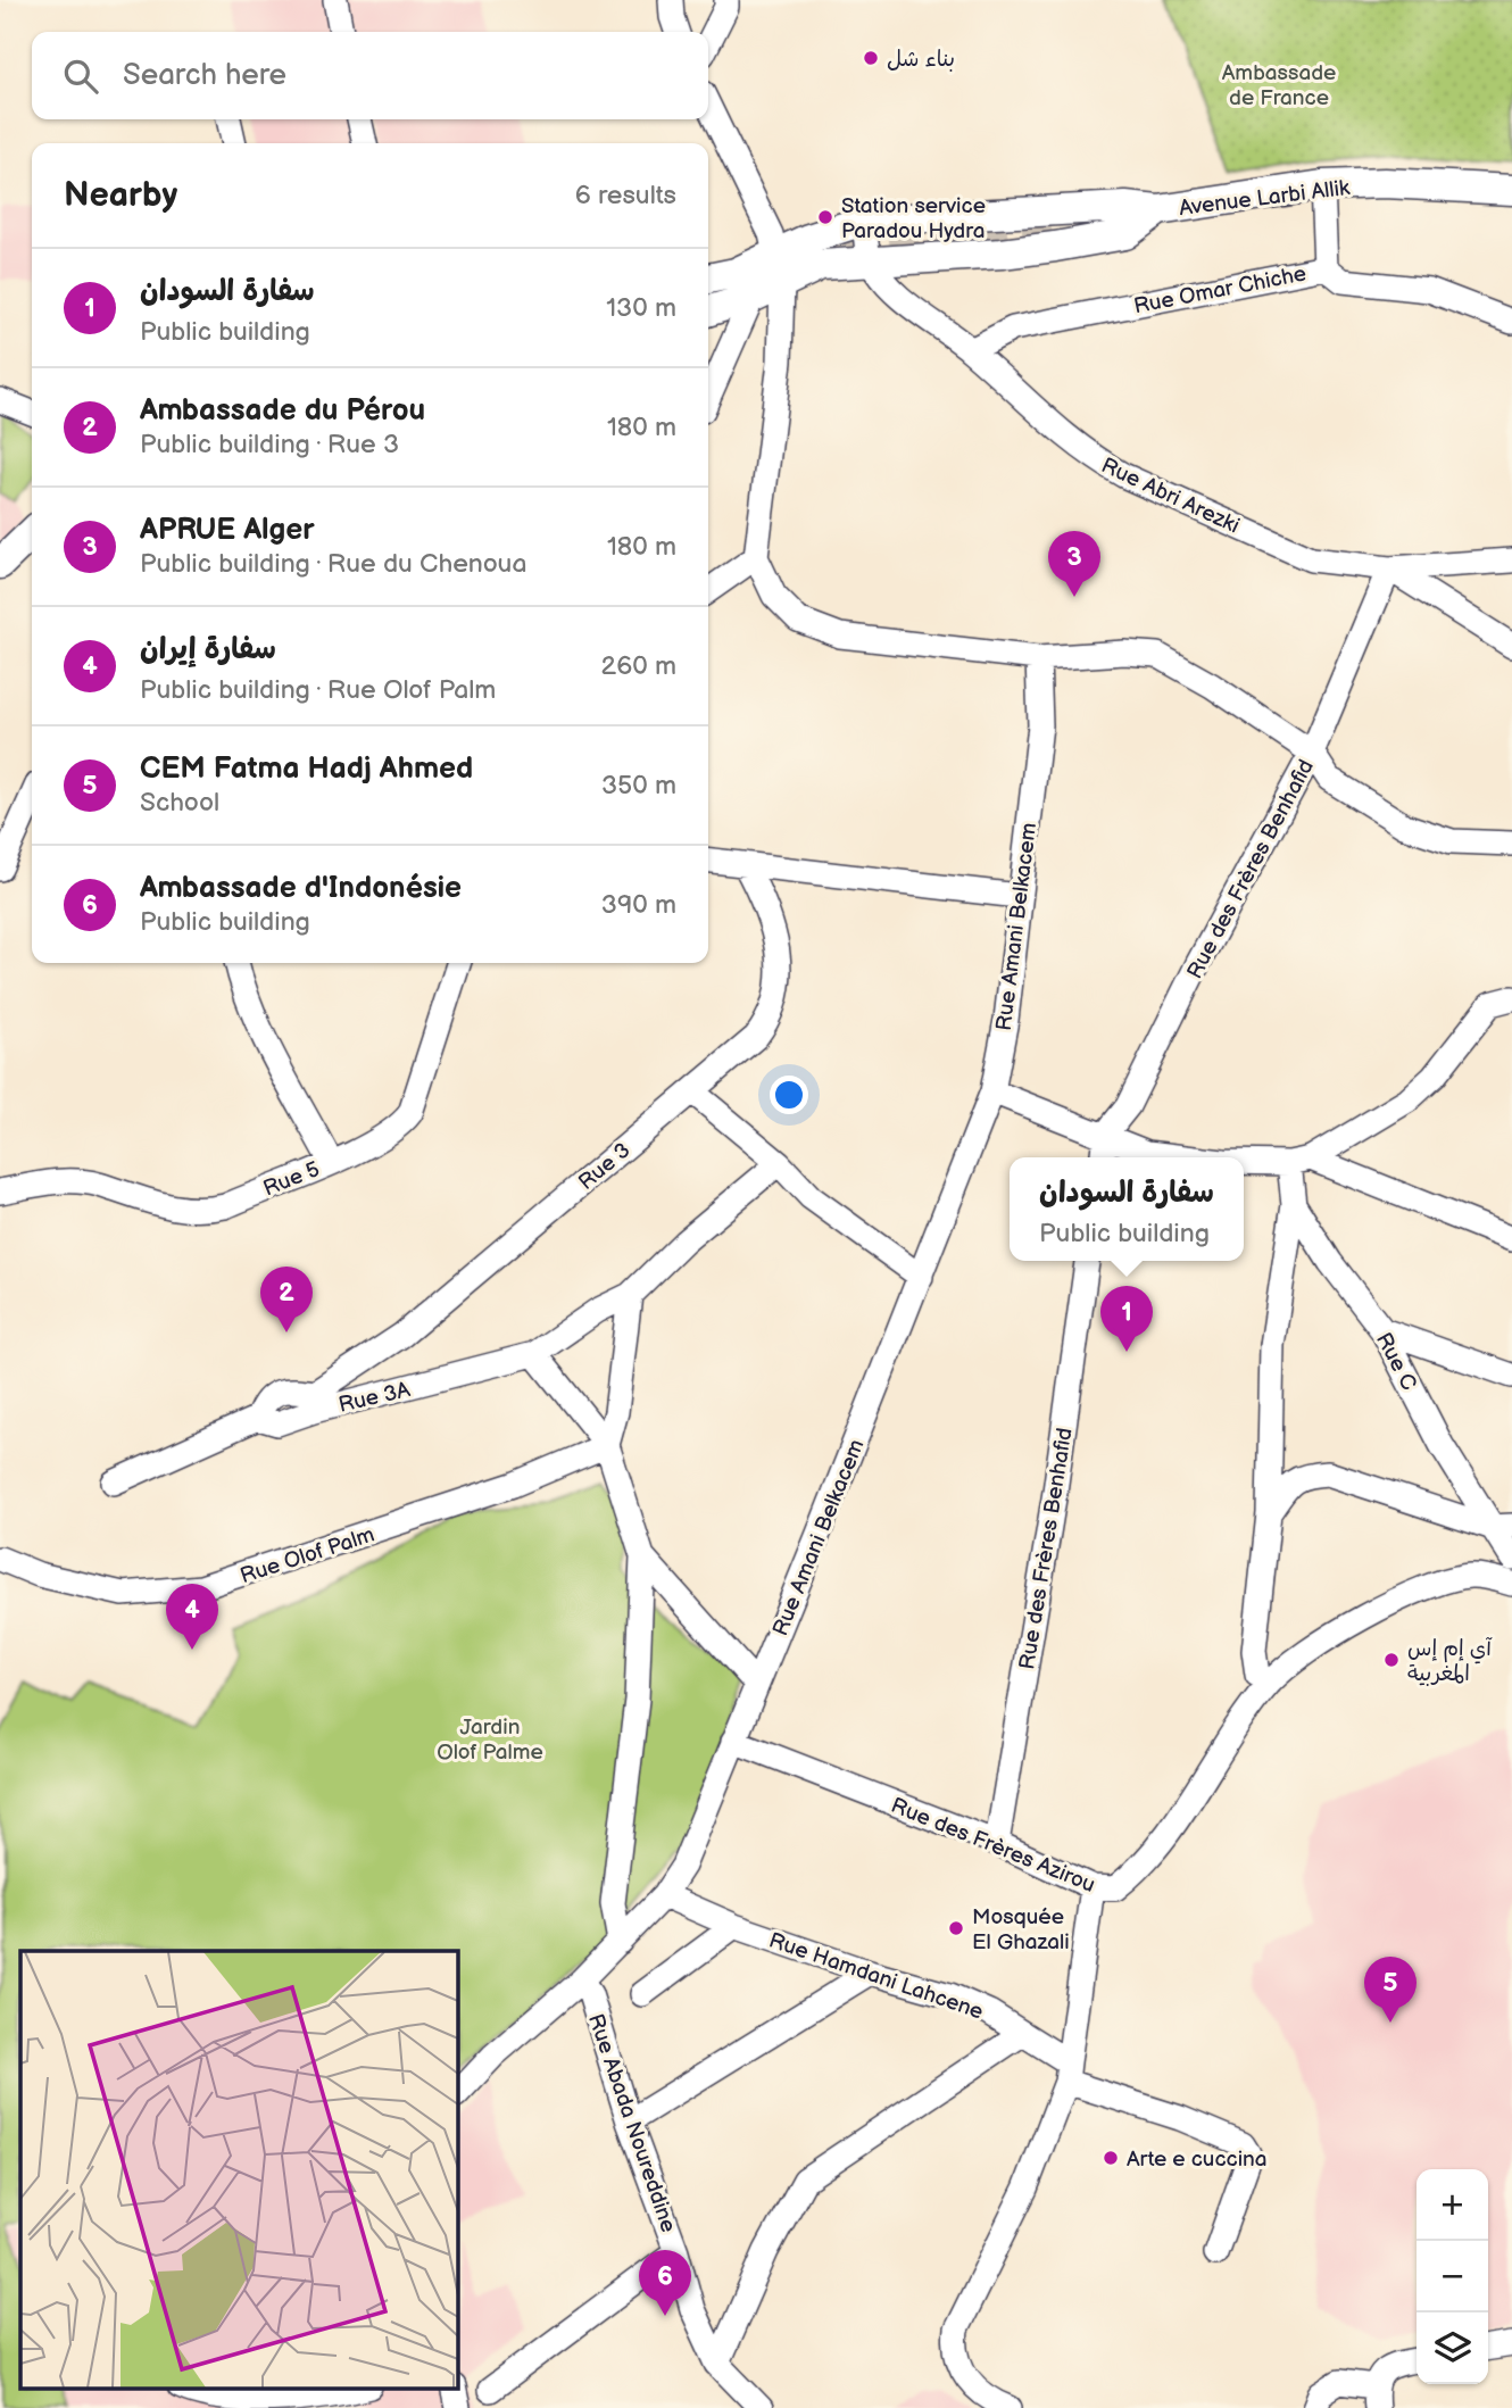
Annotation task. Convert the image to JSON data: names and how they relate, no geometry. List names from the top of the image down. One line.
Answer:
{"streets":{"main road":["Avenue Larbi Allik"],"street":["Rue Omar Chiche","Rue Abri Arezki","Rue des Frères Benhafid","Rue Amani Belkacem","Rue 3","Rue 5","Rue C","Rue 3A","Rue Olof Palm","Rue des Frères Azirou","Rue Hamdani Lahcene","Rue Abada Noureddine"]},"crossings":[["Avenue Larbi Allik","Rue Abri Arezki"],["Rue Omar Chiche","Rue Abri Arezki"],["Rue Abri Arezki","Rue des Frères Benhafid"],["Rue des Frères Benhafid","Rue des Frères Azirou"],["Rue Amani Belkacem","Rue des Frères Azirou"],["Rue Amani Belkacem","Rue Hamdani Lahcene"],["Rue 3","Rue 3A"]],"parks":["Ambassade de France","Jardin Olof Palme"],"places":["بناء شل","Station service Paradou Hydra","آي إم إس المغربية","Mosquée El Ghazali","Arte e cuccina"],"page":{"search":"Search here","heading":["Nearby","6 results"],"list":[{"mark":"1","name":"سفارة السودان","note":"Public building","value":"130 m"},{"mark":"2","name":"Ambassade du Pérou","note":"Public building · Rue 3","value":"180 m"},{"mark":"3","name":"APRUE Alger","note":"Public building · Rue du Chenoua","value":"180 m"},{"mark":"4","name":"سفارة إيران","note":"Public building · Rue Olof Palm","value":"260 m"},{"mark":"5","name":"CEM Fatma Hadj Ahmed","note":"School","value":"350 m"},{"mark":"6","name":"Ambassade d'Indonésie","note":"Public building","value":"390 m"}],"pins":["3","2","1","4","5","6"],"popup":["سفارة السودان","Public building"],"map_buttons":["+","−"]}}
